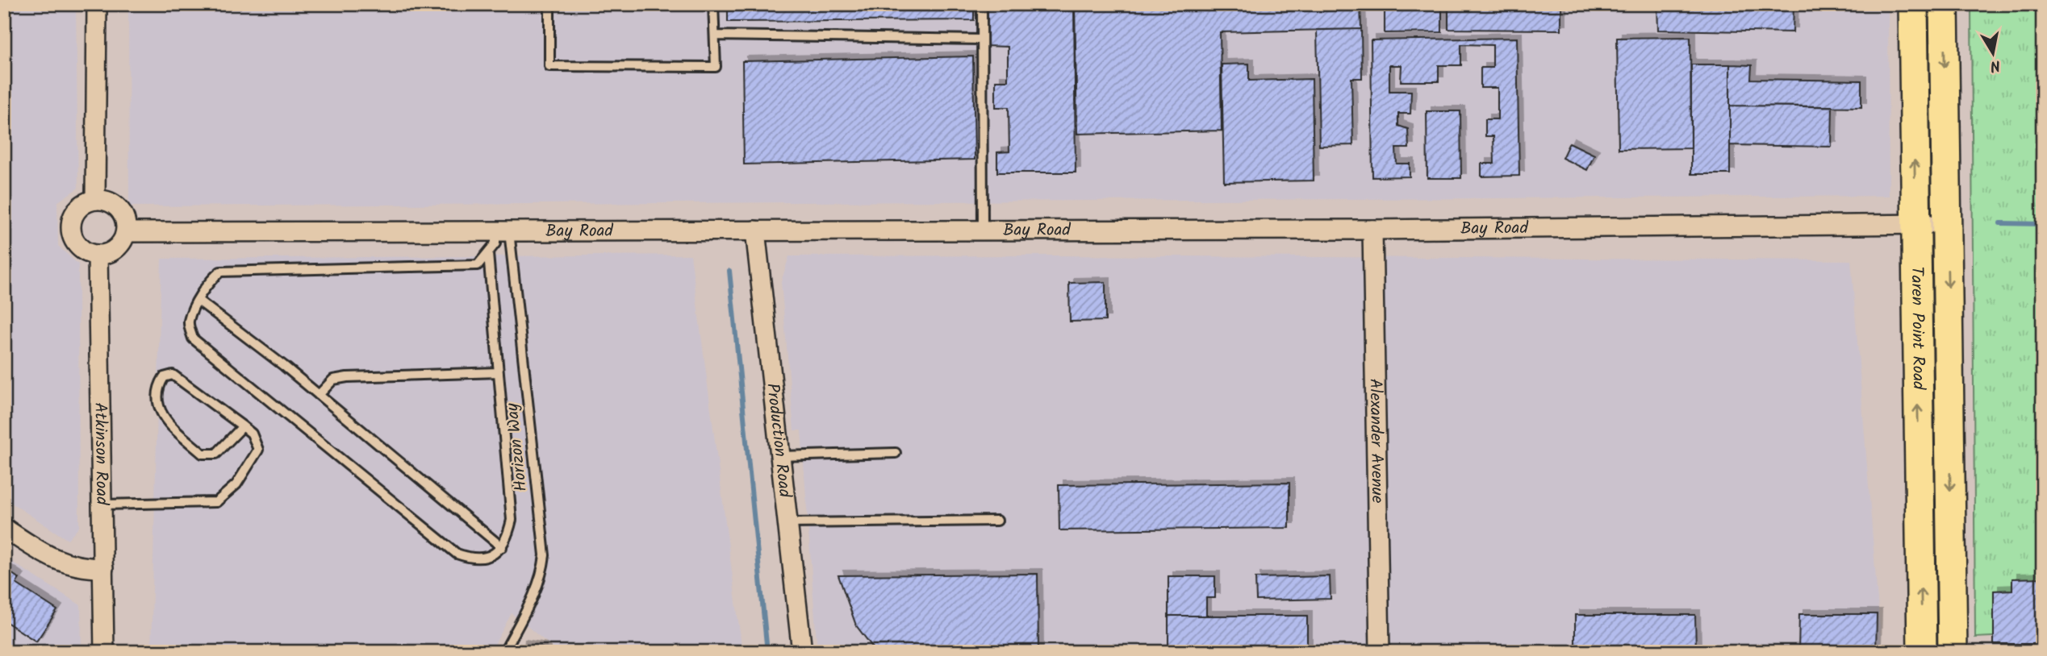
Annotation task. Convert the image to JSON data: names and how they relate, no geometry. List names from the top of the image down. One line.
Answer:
{"streets":{"main road":["Taren Point Road"],"street":["Bay Road","Production Road","Alexander Avenue","Atkinson Road"],"lane":["Horizon Way"]},"crossings":[["Bay Road","Taren Point Road"],["Bay Road","Production Road"],["Bay Road","Alexander Avenue"],["Bay Road","Horizon Way"],["Bay Road","Atkinson Road"]],"north":"bottom"}
